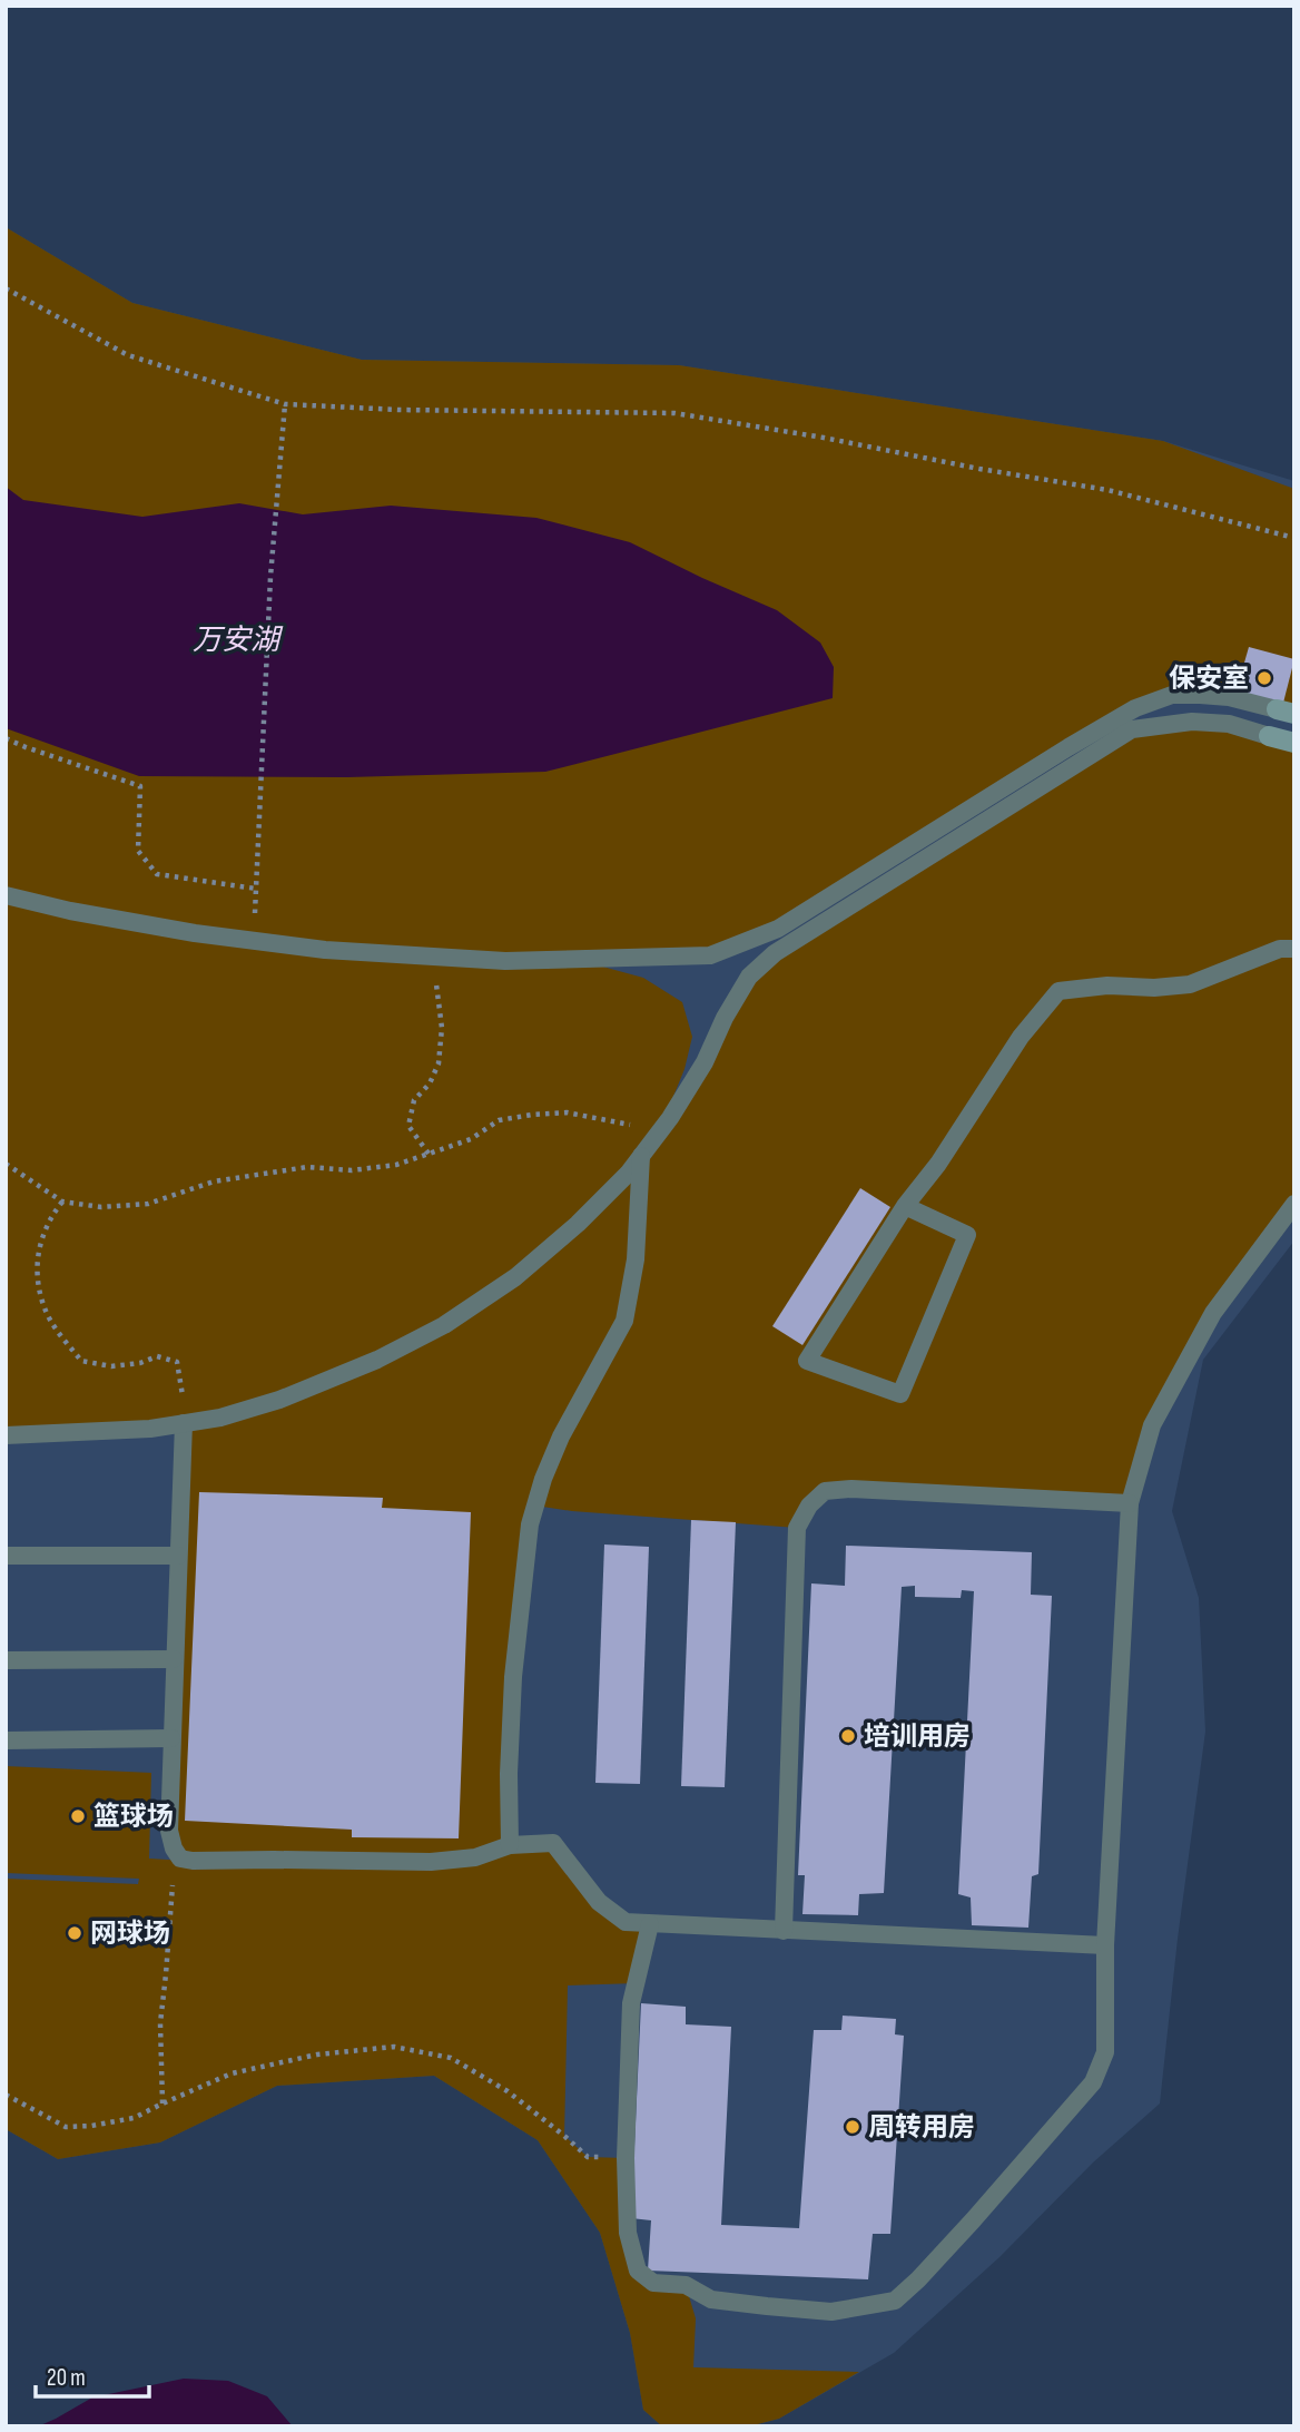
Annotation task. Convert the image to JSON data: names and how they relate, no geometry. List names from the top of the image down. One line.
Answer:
{"water":["万安湖"],"places":["保安室","培训用房","篮球场","网球场","周转用房"],"scale_bar":"20 m"}
